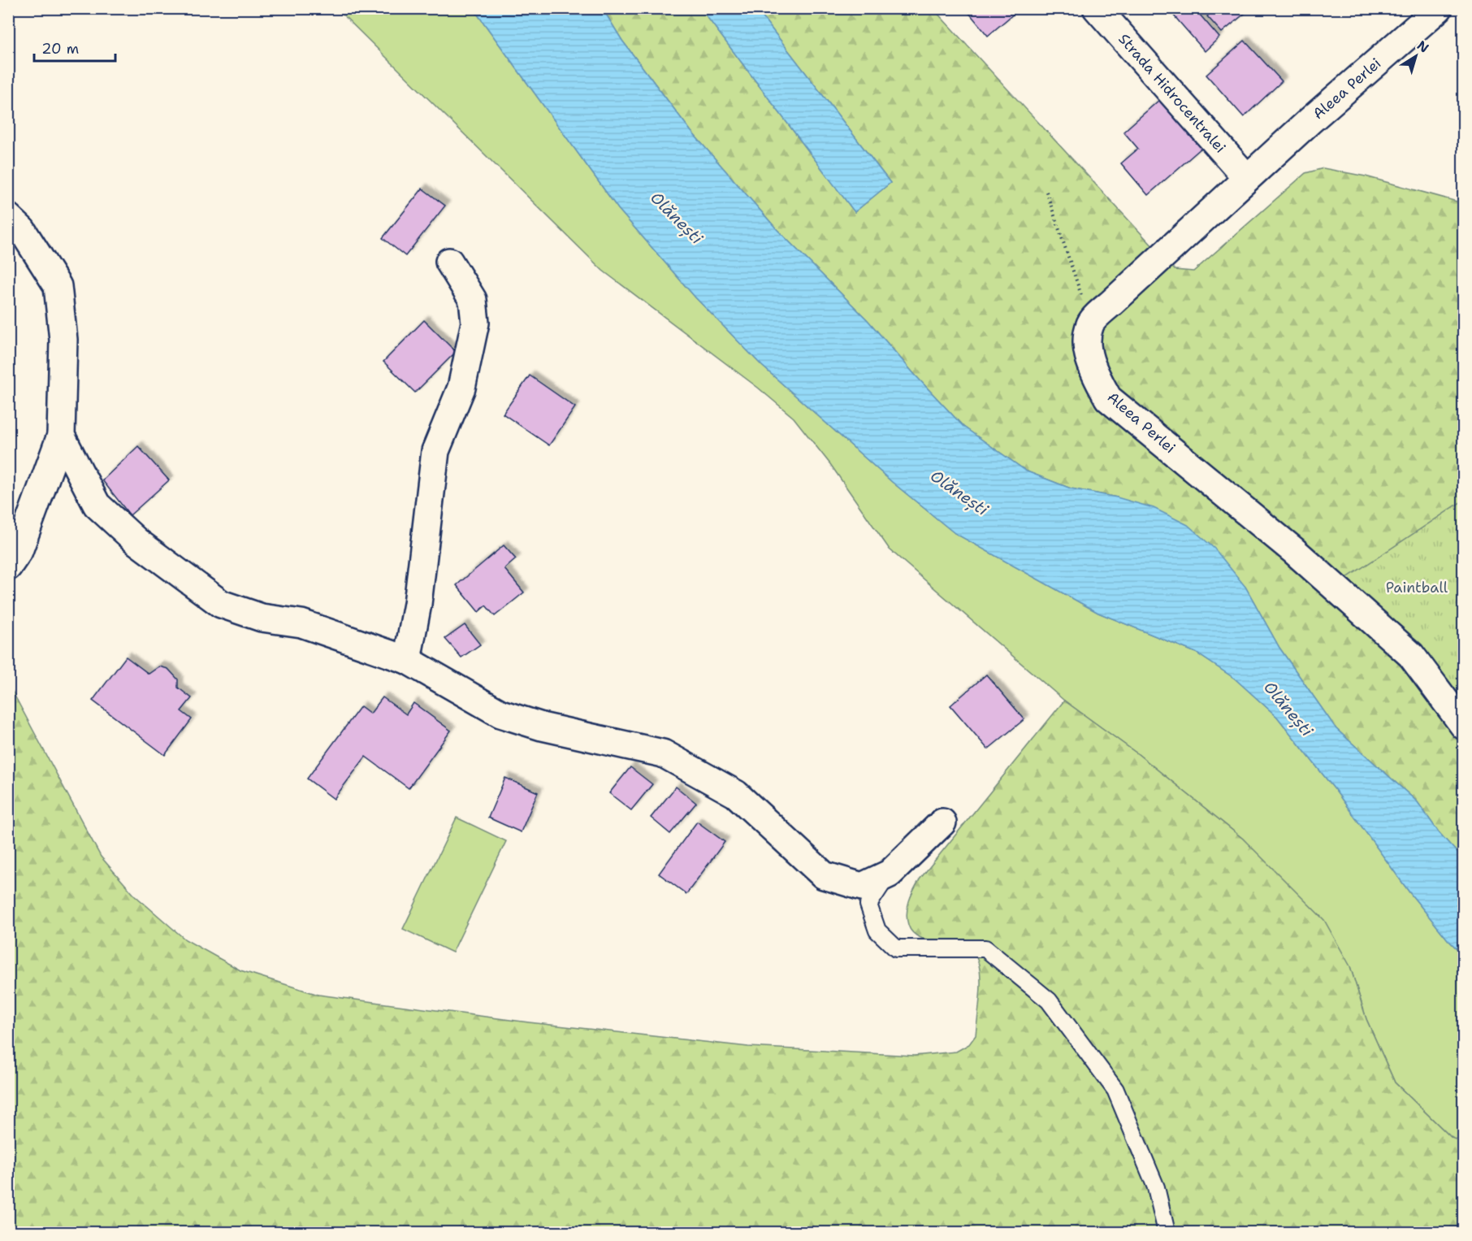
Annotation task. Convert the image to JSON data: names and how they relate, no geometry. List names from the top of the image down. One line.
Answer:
{"streets":{"street":["Aleea Perlei","Strada Hidrocentralei"]},"crossings":[["Aleea Perlei","Strada Hidrocentralei"]],"water":["Olănești"],"parks":["Paintball"],"scale_bar":"20 m","north":"top right"}
